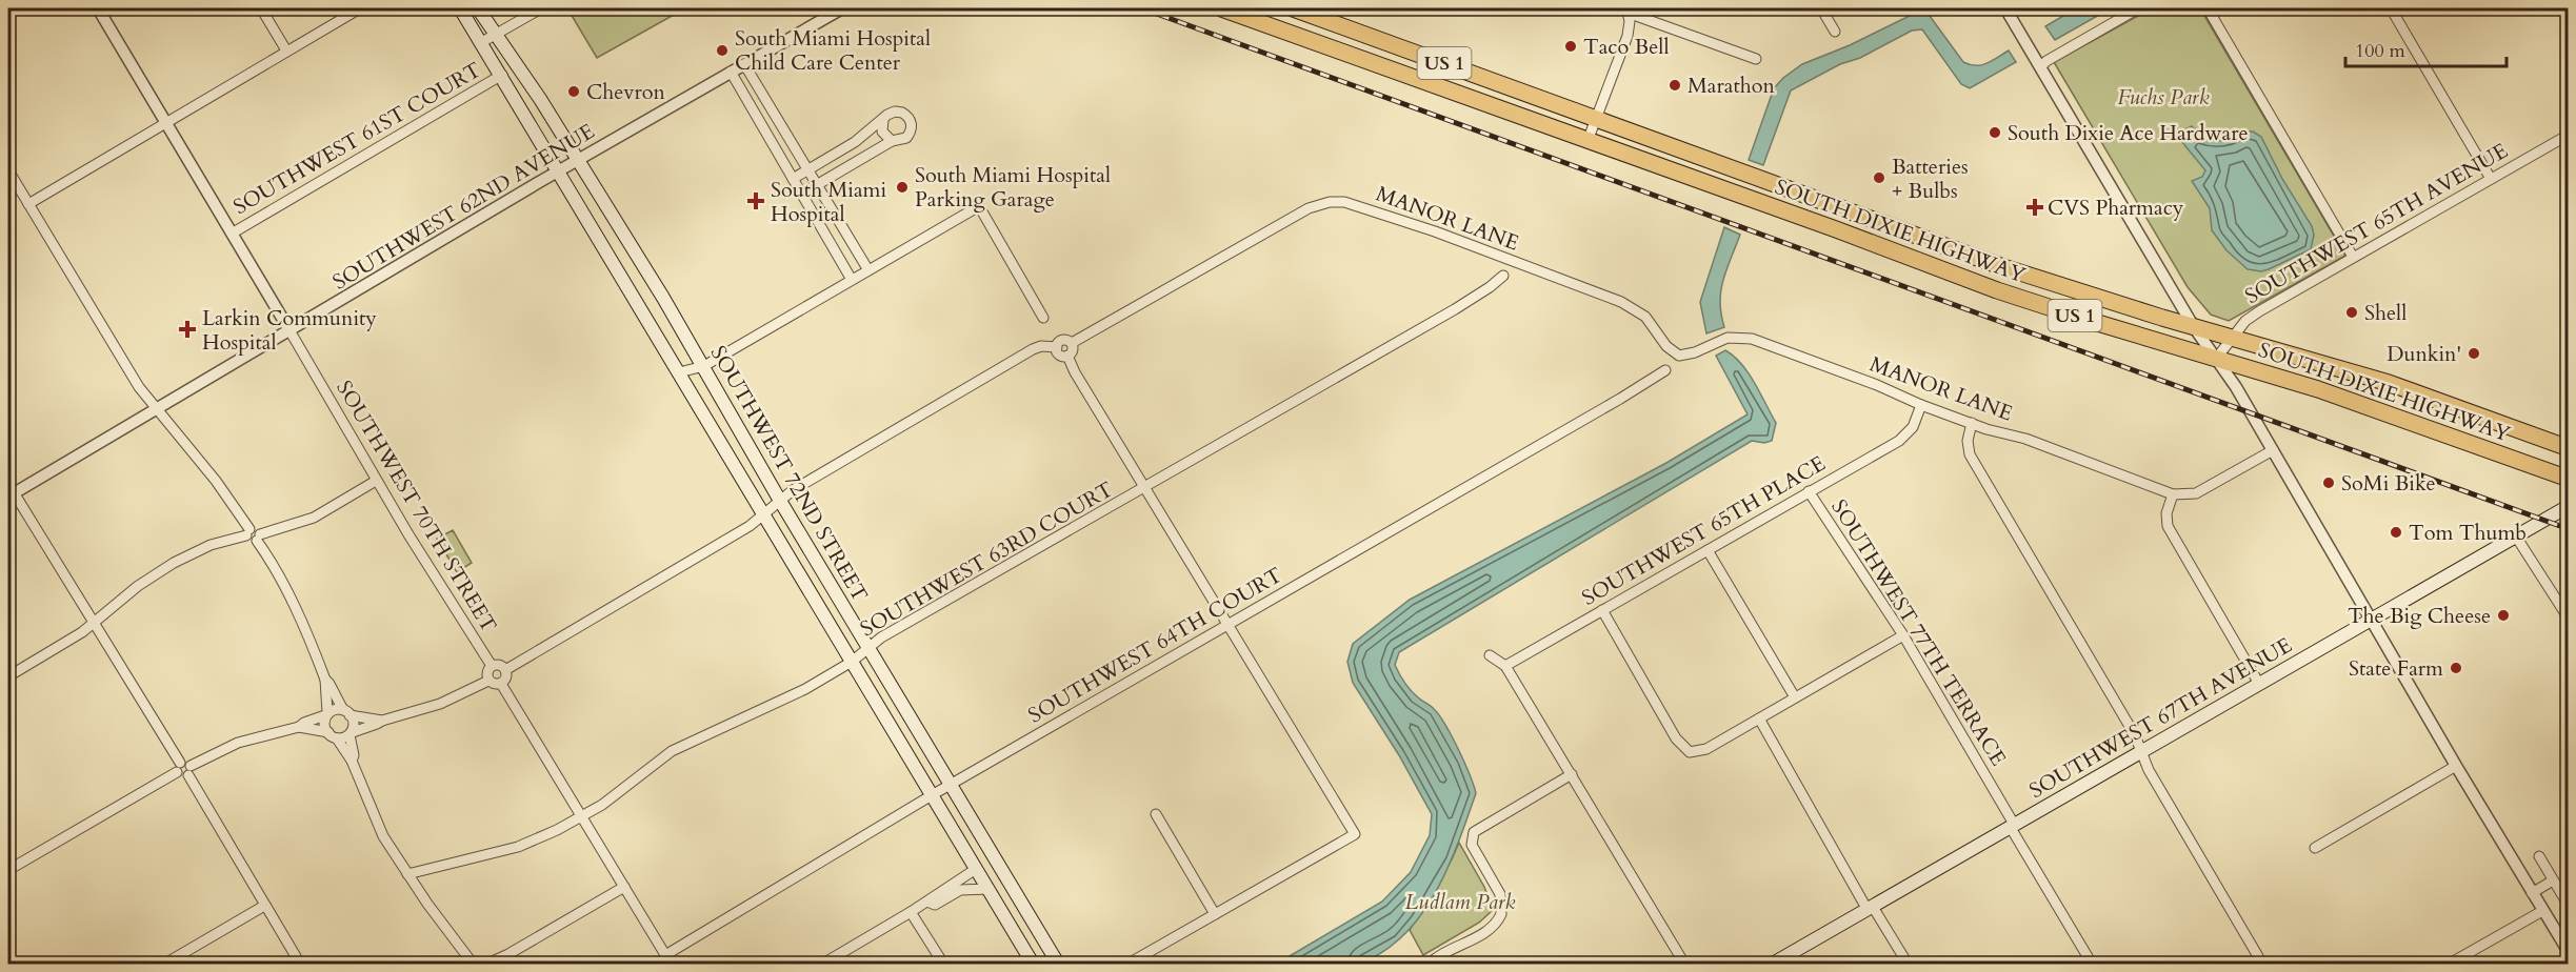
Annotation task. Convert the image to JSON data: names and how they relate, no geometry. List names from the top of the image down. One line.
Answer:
{"streets":{"highway":["US 1","SOUTH DIXIE HIGHWAY"],"main road":["SOUTHWEST 72ND STREET","SOUTHWEST 67TH AVENUE"],"street":["SOUTHWEST 61ST COURT","SOUTHWEST 62ND AVENUE","MANOR LANE","SOUTHWEST 65TH AVENUE","SOUTHWEST 70TH STREET","SOUTHWEST 65TH PLACE","SOUTHWEST 63RD COURT","SOUTHWEST 77TH TERRACE","SOUTHWEST 64TH COURT"]},"crossings":[["SOUTHWEST 61ST COURT","SOUTHWEST 72ND STREET"],["SOUTHWEST 61ST COURT","SOUTHWEST 70TH STREET"],["SOUTHWEST 62ND AVENUE","SOUTHWEST 72ND STREET"],["SOUTHWEST 62ND AVENUE","SOUTHWEST 70TH STREET"],["MANOR LANE","SOUTHWEST 65TH PLACE"],["SOUTHWEST 65TH AVENUE","SOUTH DIXIE HIGHWAY"],["SOUTHWEST 72ND STREET","SOUTHWEST 63RD COURT"],["SOUTHWEST 72ND STREET","SOUTHWEST 64TH COURT"],["SOUTHWEST 65TH PLACE","SOUTHWEST 77TH TERRACE"],["SOUTHWEST 77TH TERRACE","SOUTHWEST 67TH AVENUE"]],"parks":["Fuchs Park","Ludlam Park"],"places":{"other":["Taco Bell","South Miami Hospital Child Care Center","Marathon","Chevron","South Dixie Ace Hardware","Batteries + Bulbs","South Miami Hospital Parking Garage","Shell","Dunkin'","SoMi Bike","Tom Thumb","The Big Cheese","State Farm"],"health":["South Miami Hospital","CVS Pharmacy","Larkin Community Hospital"]},"scale_bar":"100 m"}
